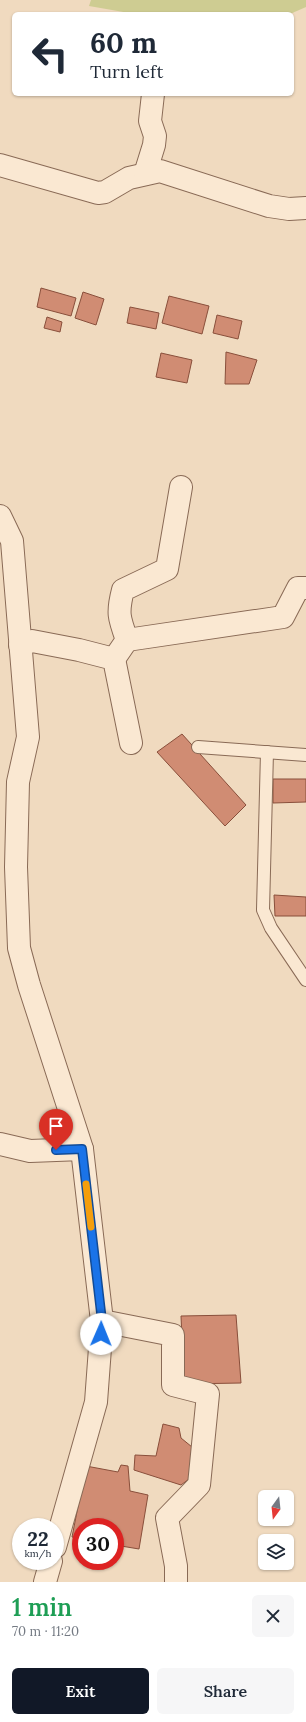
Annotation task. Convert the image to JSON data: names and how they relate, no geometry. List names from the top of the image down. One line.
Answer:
{"north":"bottom","page":{"turn":["60 m","Turn left"],"speed":"22 km/h","limit":"30","heading":["1 min","70 m · 11:20"],"buttons":["Exit","Share"]}}
